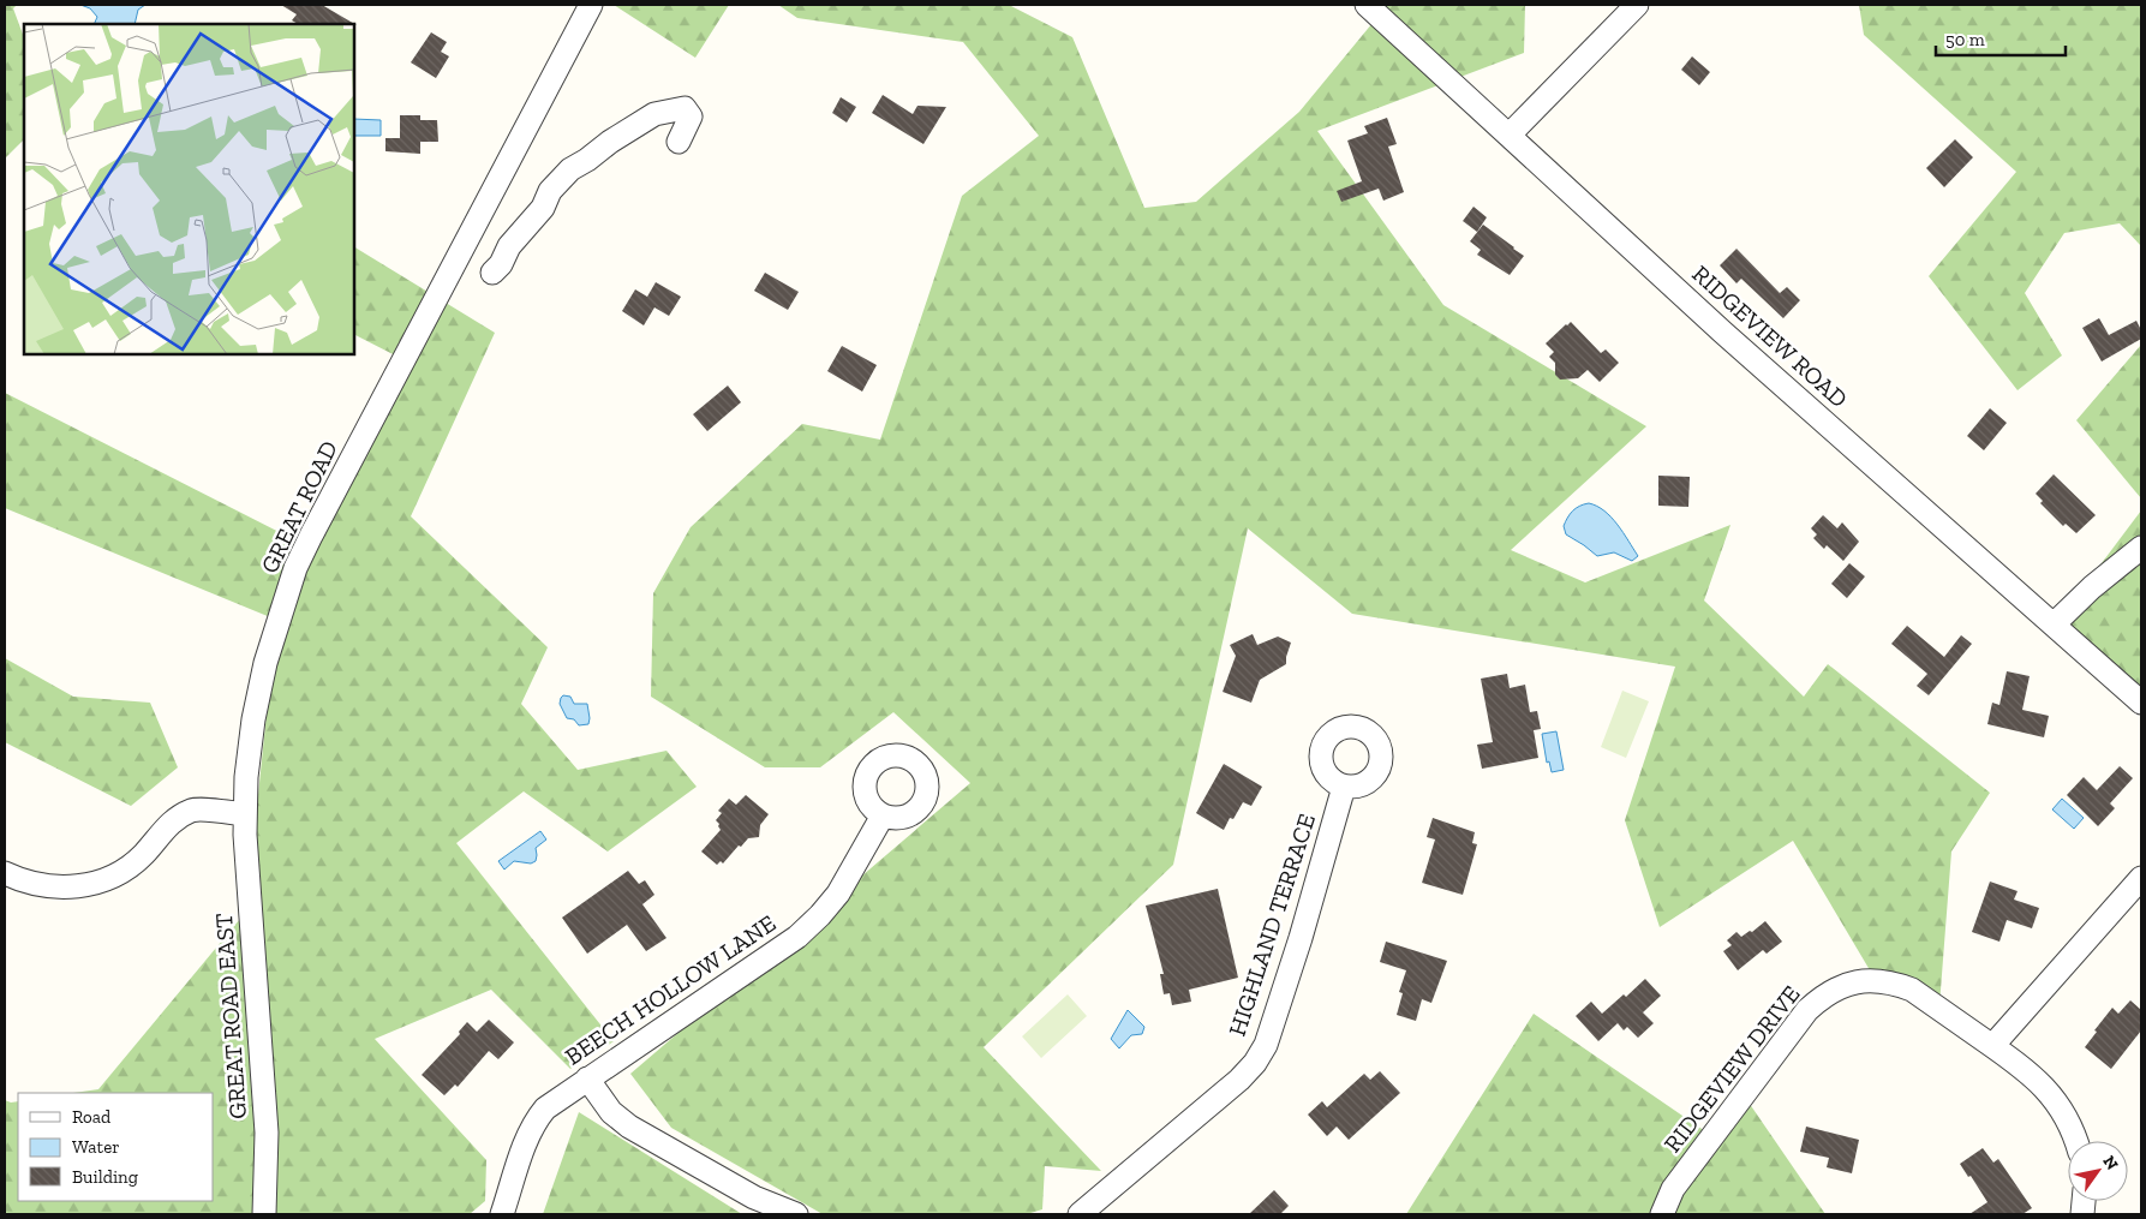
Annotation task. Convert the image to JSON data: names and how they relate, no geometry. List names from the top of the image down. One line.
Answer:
{"streets":{"street":["RIDGEVIEW ROAD","GREAT ROAD","HIGHLAND TERRACE","BEECH HOLLOW LANE","GREAT ROAD EAST","RIDGEVIEW DRIVE"]},"crossings":[["GREAT ROAD","GREAT ROAD EAST"]],"legend":["Road","Water","Building"],"scale_bar":"50 m","north":"top right"}
